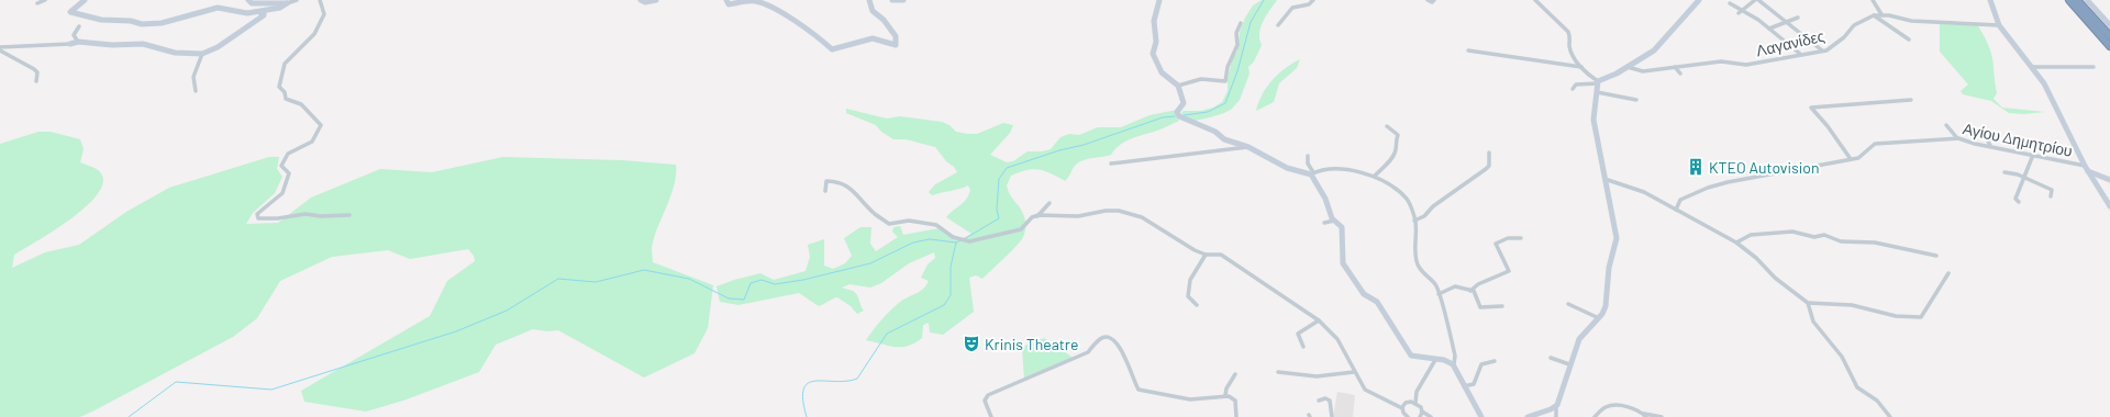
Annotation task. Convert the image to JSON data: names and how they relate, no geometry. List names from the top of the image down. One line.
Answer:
{"streets":{"street":["Λαγανίδες","Αγίου Δημητρίου"]},"places":{"building":["KTEO Autovision"],"theatre":["Krinis Theatre"]}}
